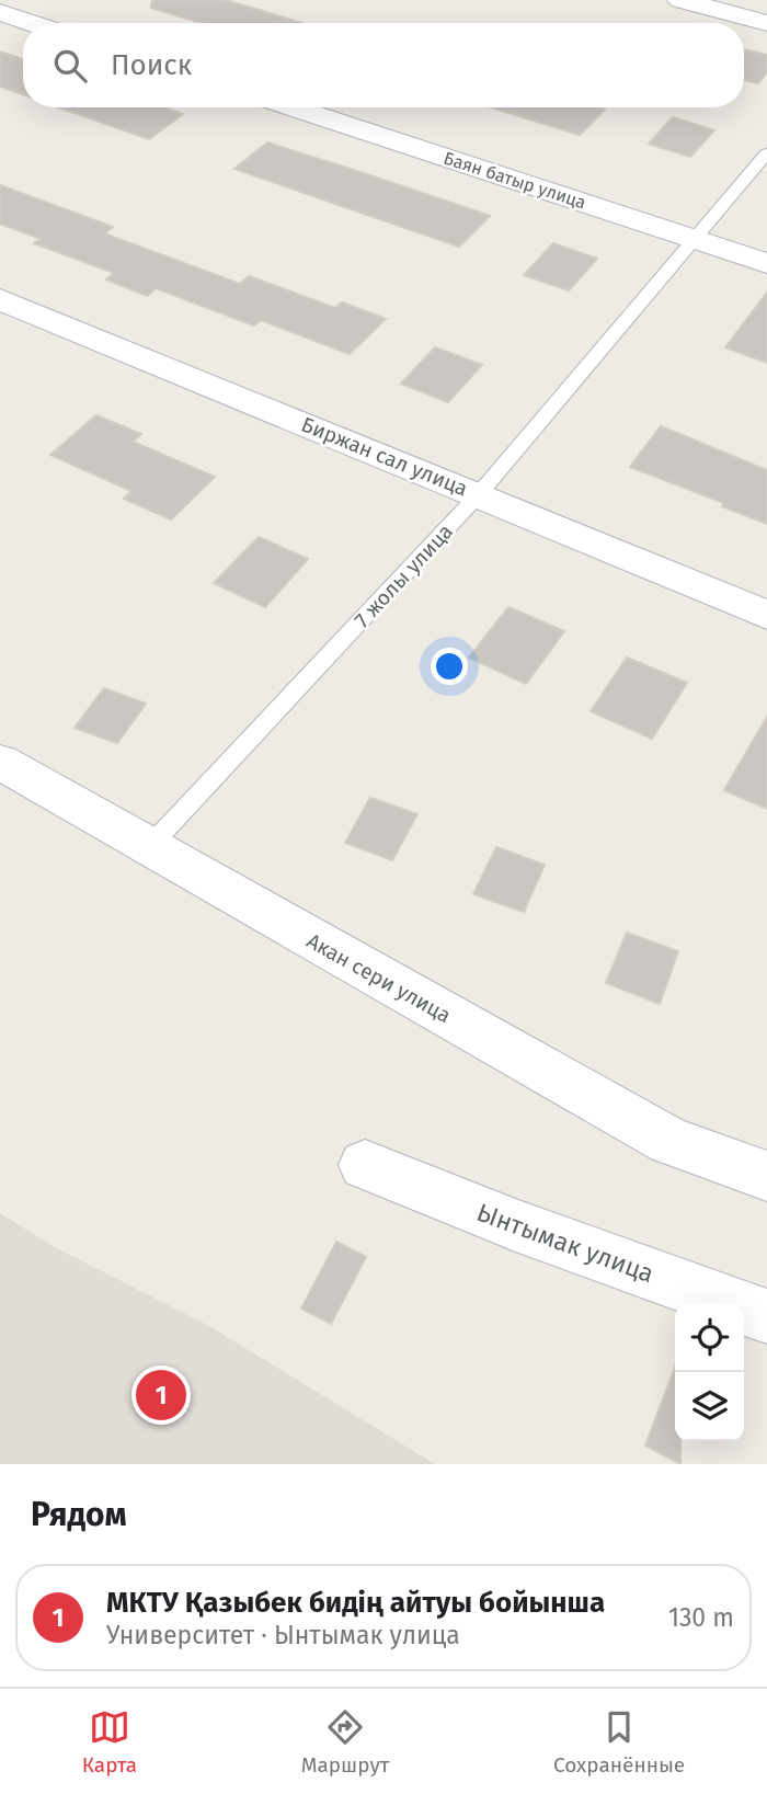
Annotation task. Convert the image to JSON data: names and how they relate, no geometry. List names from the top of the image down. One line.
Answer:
{"streets":{"street":["Баян батыр улица","Биржан сал улица","Акан сери улица","Ынтымак улица"],"lane":["7 жолы улица"]},"crossings":[["Баян батыр улица","7 жолы улица"],["Биржан сал улица","7 жолы улица"],["7 жолы улица","Акан сери улица"]],"page":{"search":"Поиск","pins":"1","heading":"Рядом","list":[{"mark":"1","name":"МКТУ Қазыбек бидің айтуы бойынша","note":"Университет · Ынтымак улица","value":"130 m"}],"nav":["Карта","Маршрут","Сохранённые"]}}
